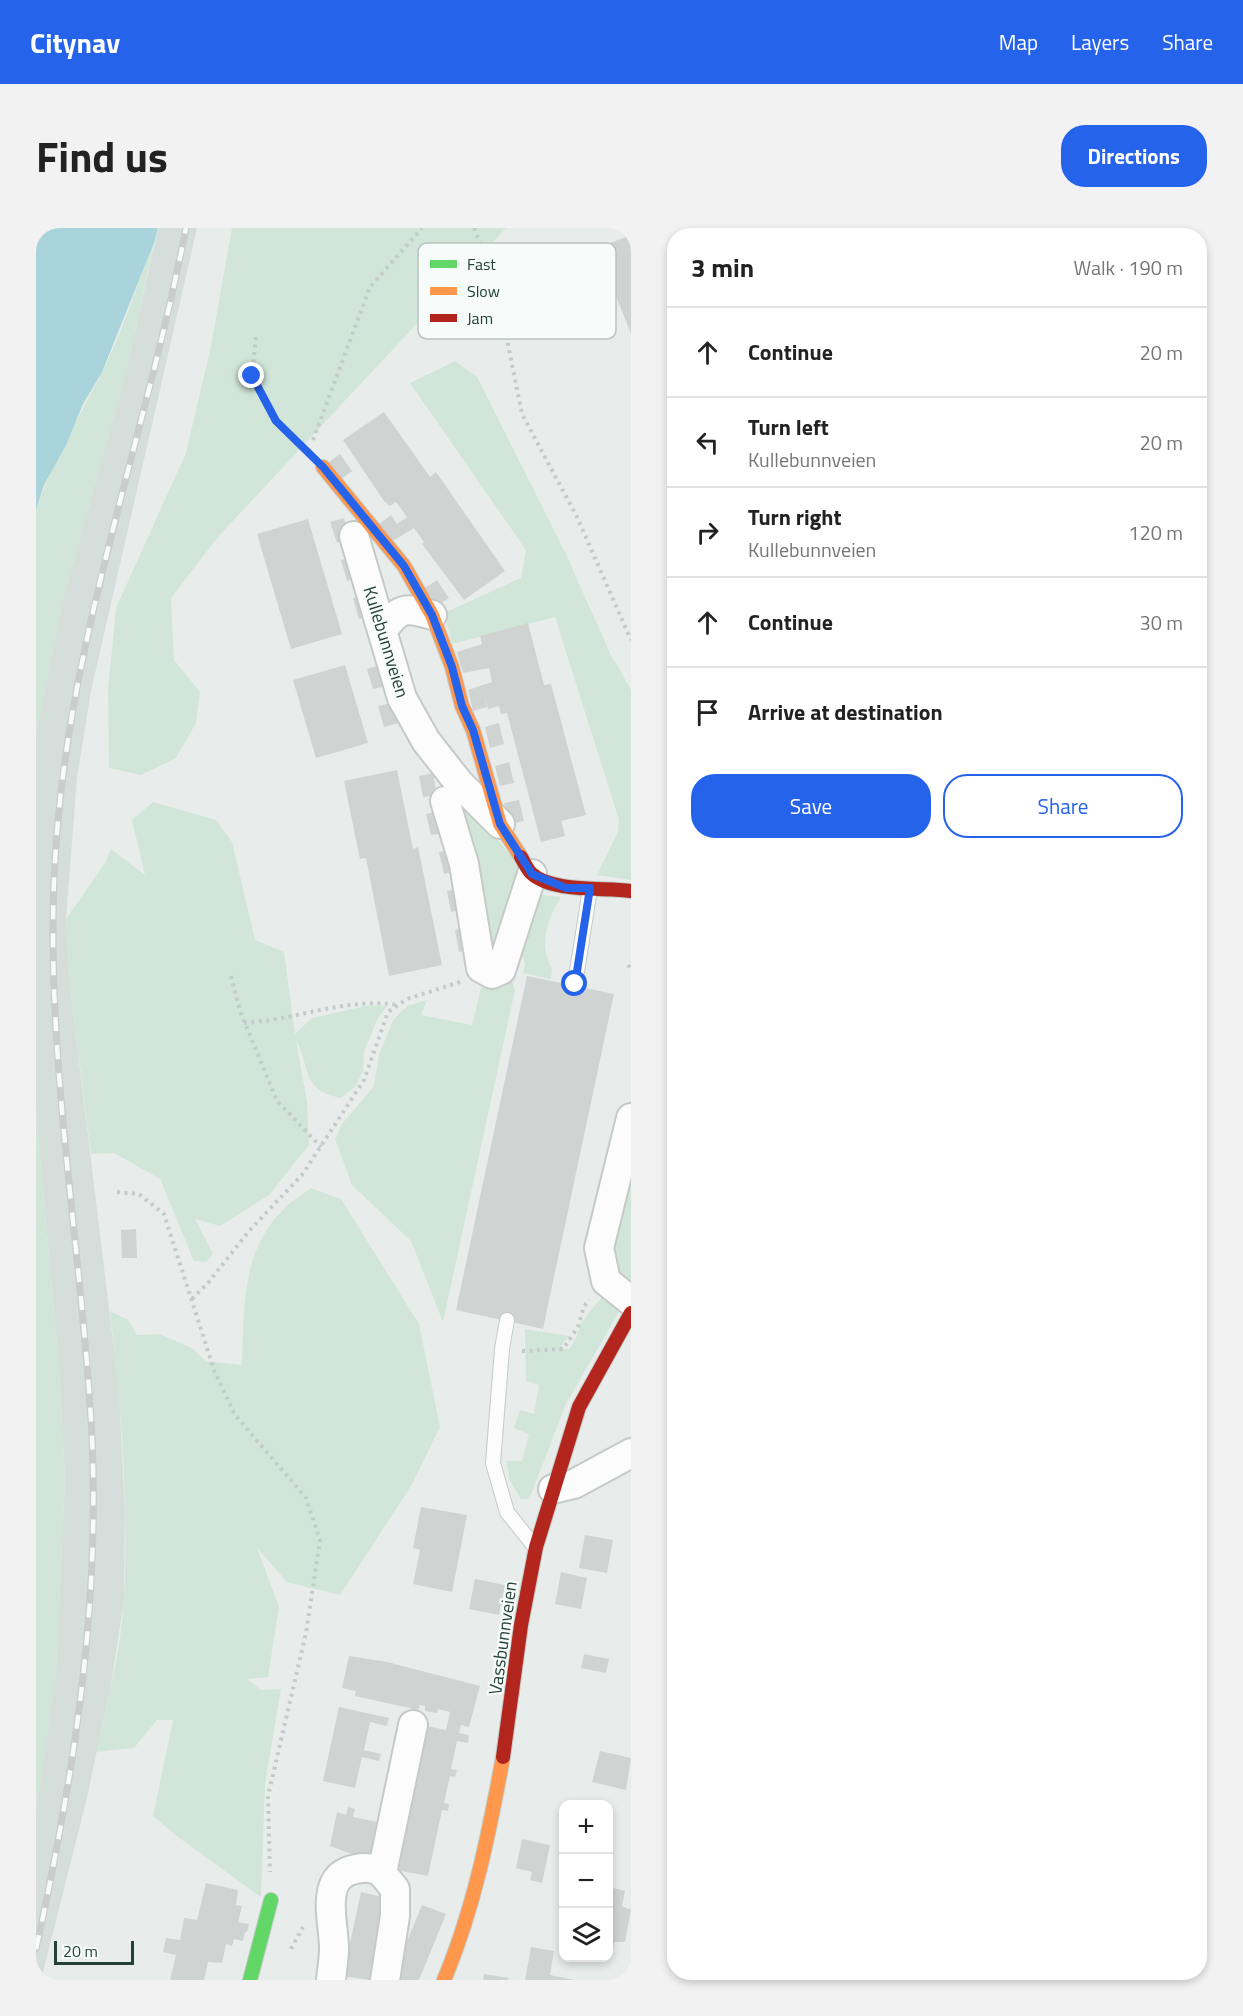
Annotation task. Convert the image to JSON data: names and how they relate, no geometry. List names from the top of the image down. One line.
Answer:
{"streets":{"street":["Kullebunnveien","Vassbunnveien"]},"legend":["Fast","Slow","Jam"],"scale_bar":"20 m","page":{"header":"Citynav","nav":["Map","Layers","Share"],"title":"Find us","buttons":["Directions",["Save","Share"]],"heading":["3 min","Walk · 190 m"],"list":[["Continue","20 m"],["Turn left","Kullebunnveien","20 m"],["Turn right","Kullebunnveien","120 m"],["Continue","30 m"],"Arrive at destination"],"map_buttons":["+","−"],"scale":"20 m"}}
